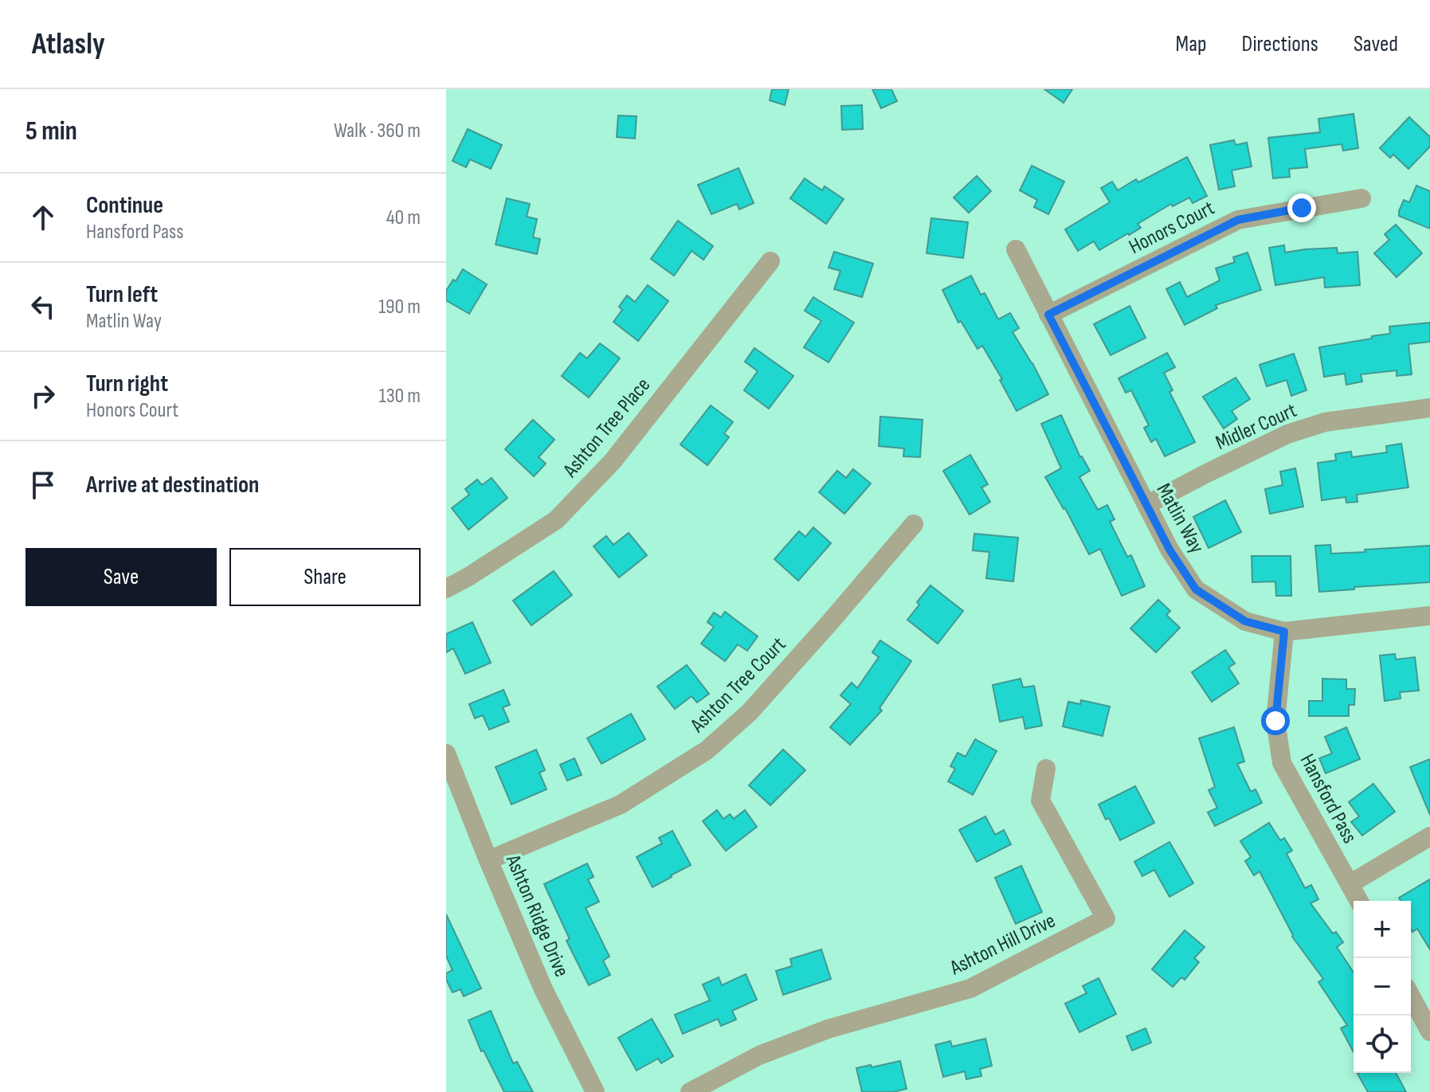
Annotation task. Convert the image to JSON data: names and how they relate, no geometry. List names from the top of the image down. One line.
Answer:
{"streets":{"street":["Honors Court","Midler Court","Ashton Tree Place","Matlin Way","Ashton Tree Court","Hansford Pass","Ashton Ridge Drive","Ashton Hill Drive"]},"crossings":[["Honors Court","Matlin Way"],["Midler Court","Matlin Way"],["Matlin Way","Hansford Pass"],["Ashton Tree Court","Ashton Ridge Drive"]],"page":{"header":"Atlasly","nav":["Map","Directions","Saved"],"heading":["5 min","Walk · 360 m"],"list":[["Continue","Hansford Pass","40 m"],["Turn left","Matlin Way","190 m"],["Turn right","Honors Court","130 m"],"Arrive at destination"],"buttons":["Save","Share"],"map_buttons":["+","−"]}}
